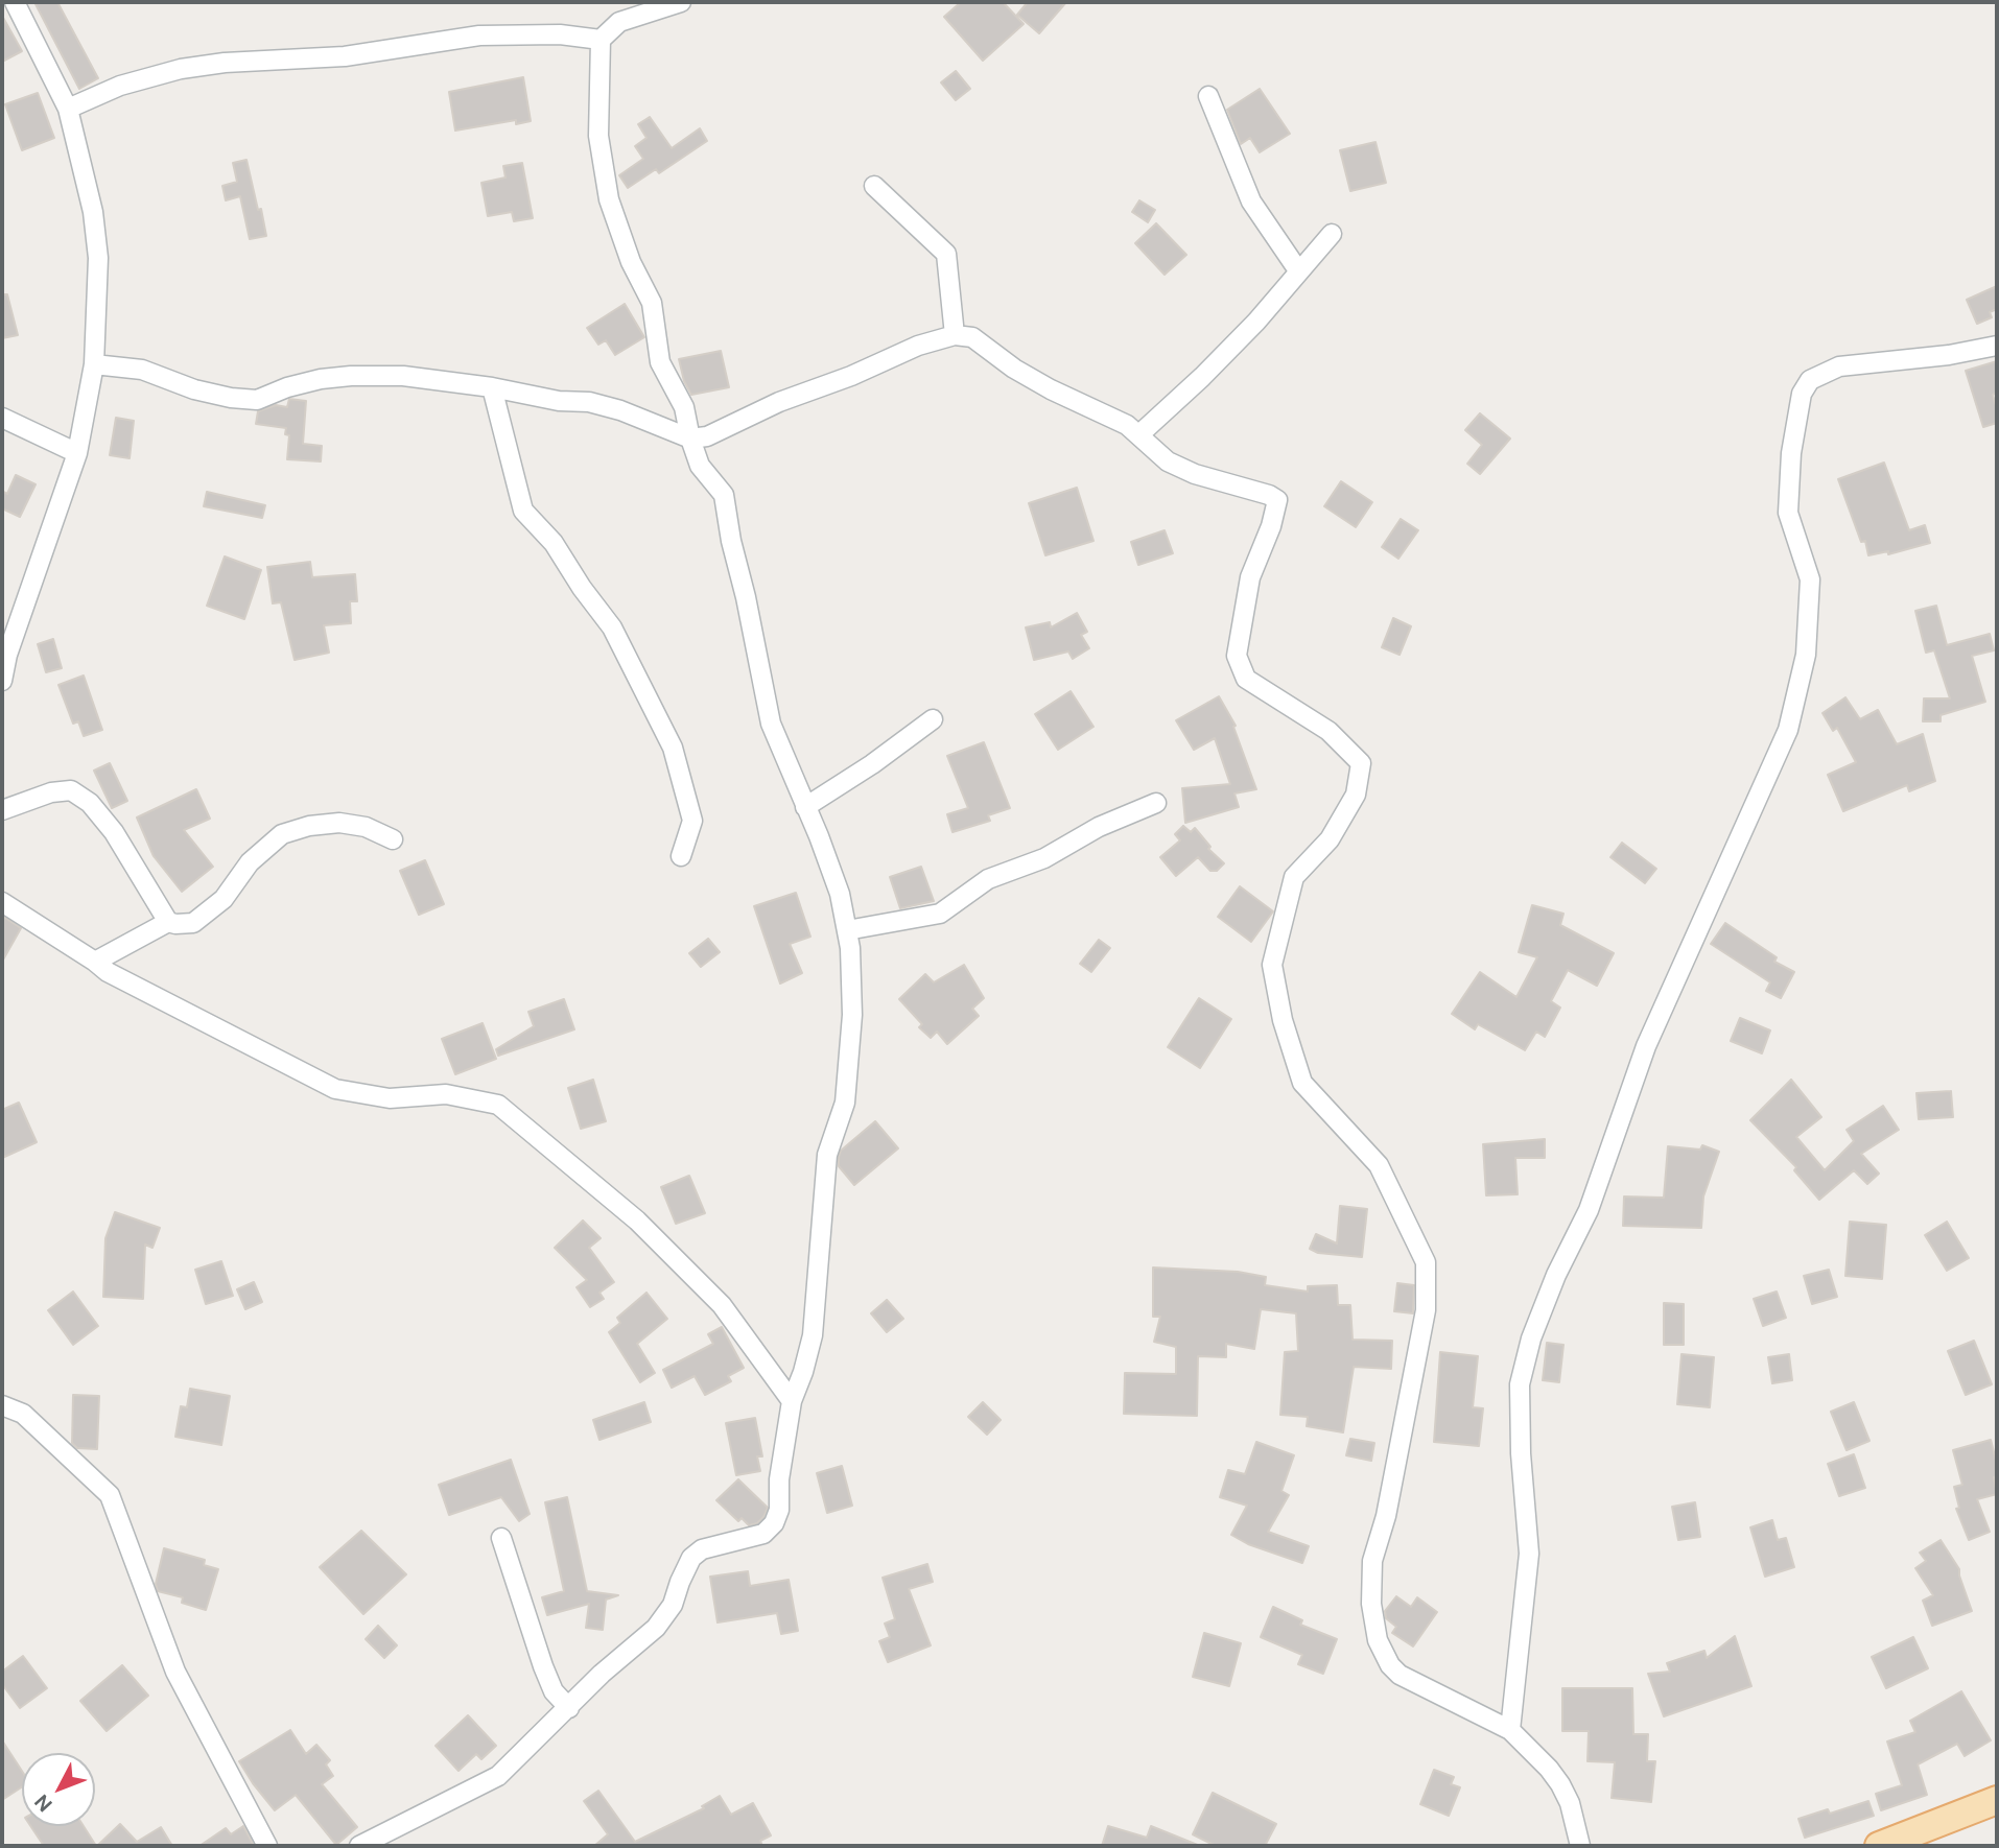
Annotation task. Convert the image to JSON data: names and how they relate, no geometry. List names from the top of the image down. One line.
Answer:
{"north":"bottom left"}
